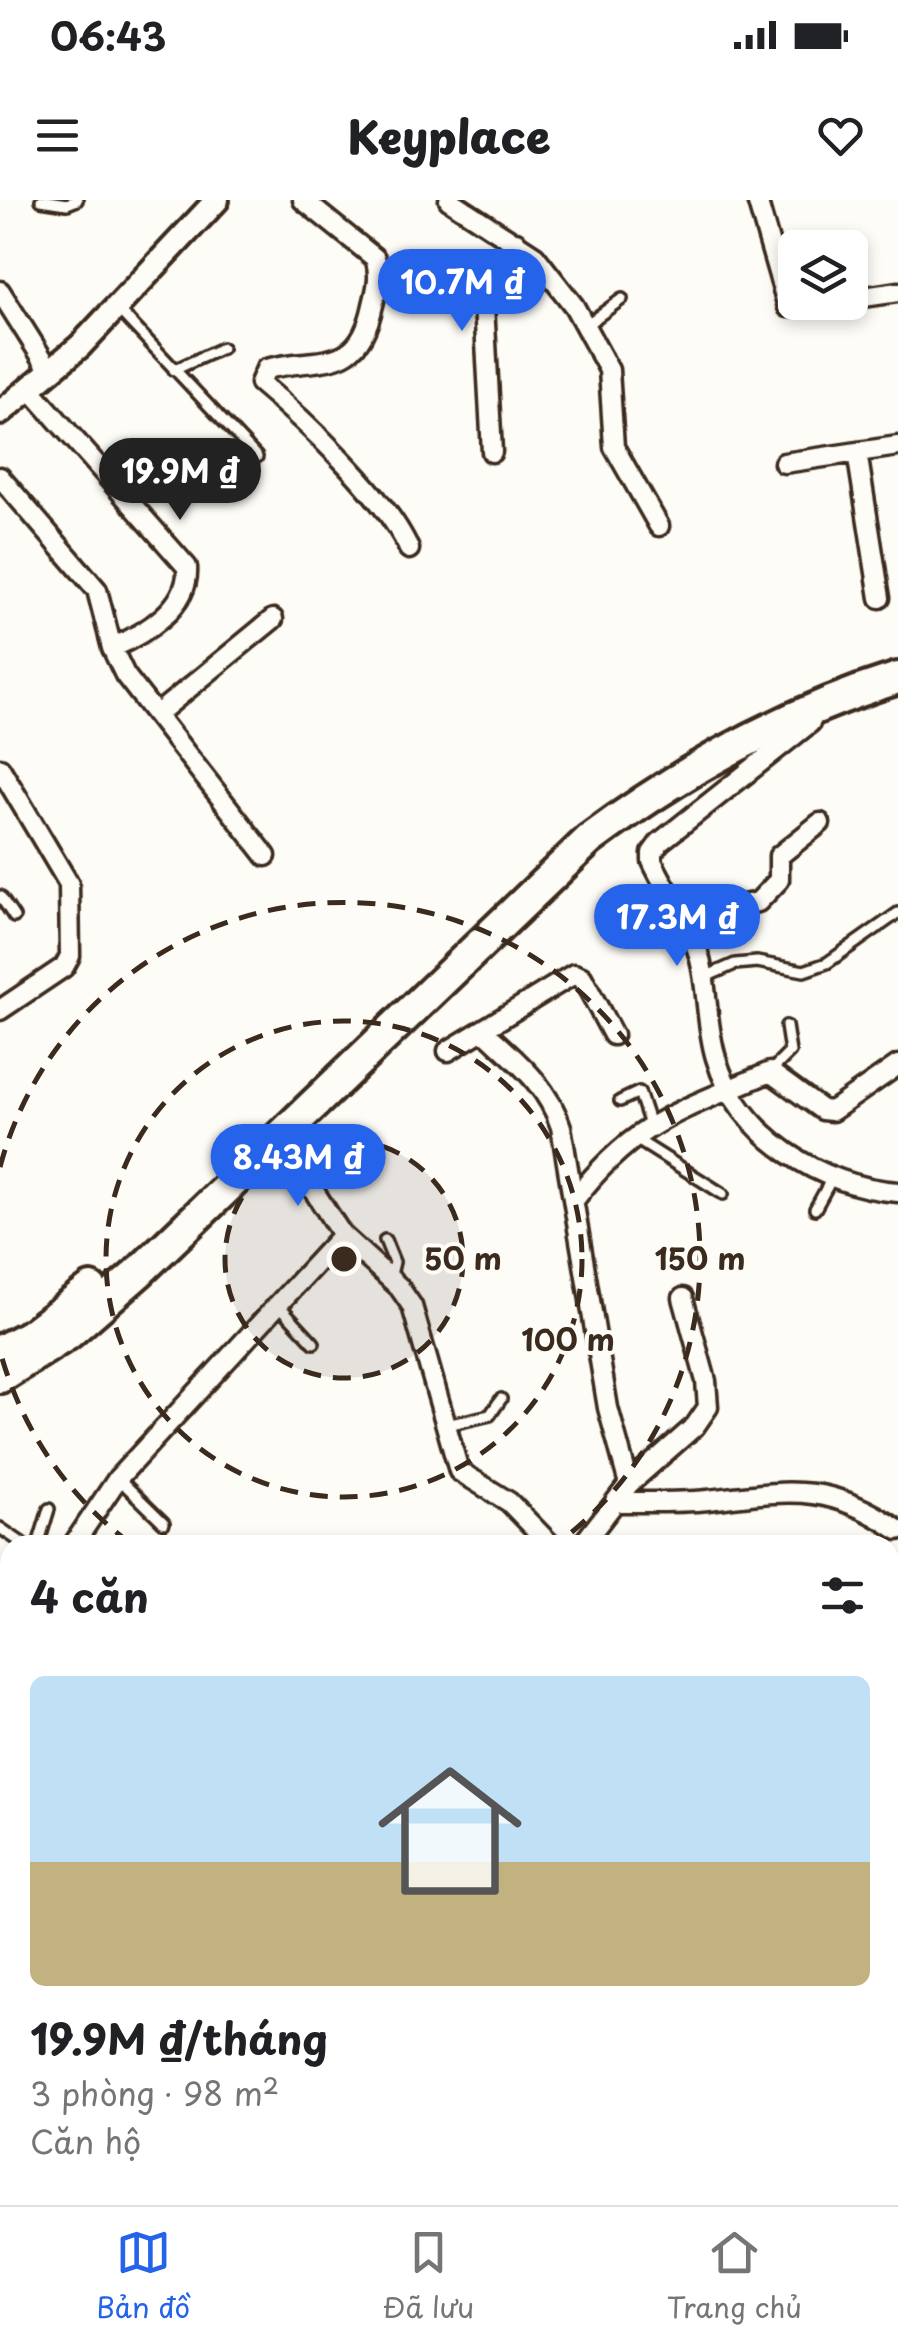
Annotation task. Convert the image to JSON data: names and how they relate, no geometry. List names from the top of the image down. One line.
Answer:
{"page":{"status":"06:43","header":"Keyplace","price":["10.7M ₫","19.9M ₫","17.3M ₫","8.43M ₫"],"heading":"4 căn","list":[{"name":"19.9M ₫/tháng","note":"3 phòng · 98 m² · Căn hộ"}],"tabs":["Bản đồ","Đã lưu","Trang chủ"]},"rings":["50 m","150 m","100 m"]}
